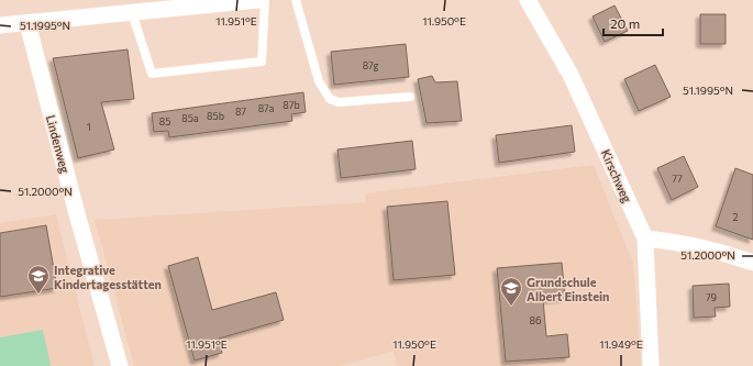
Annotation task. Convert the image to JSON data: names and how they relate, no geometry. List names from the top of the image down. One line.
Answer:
{"streets":{"street":["Lindenweg","Kirschweg"]},"places":{"school or university":["Integrative Kindertagesstätten","Grundschule Albert Einstein"]},"house_numbers":["87g","87b","87a","87","85b","85a","85","1","77","2","79","86"],"scale_bar":"20 m","coordinates":["11.951°E","11.950°E","51.1995°N","51.2000°N","11.949°E"]}
